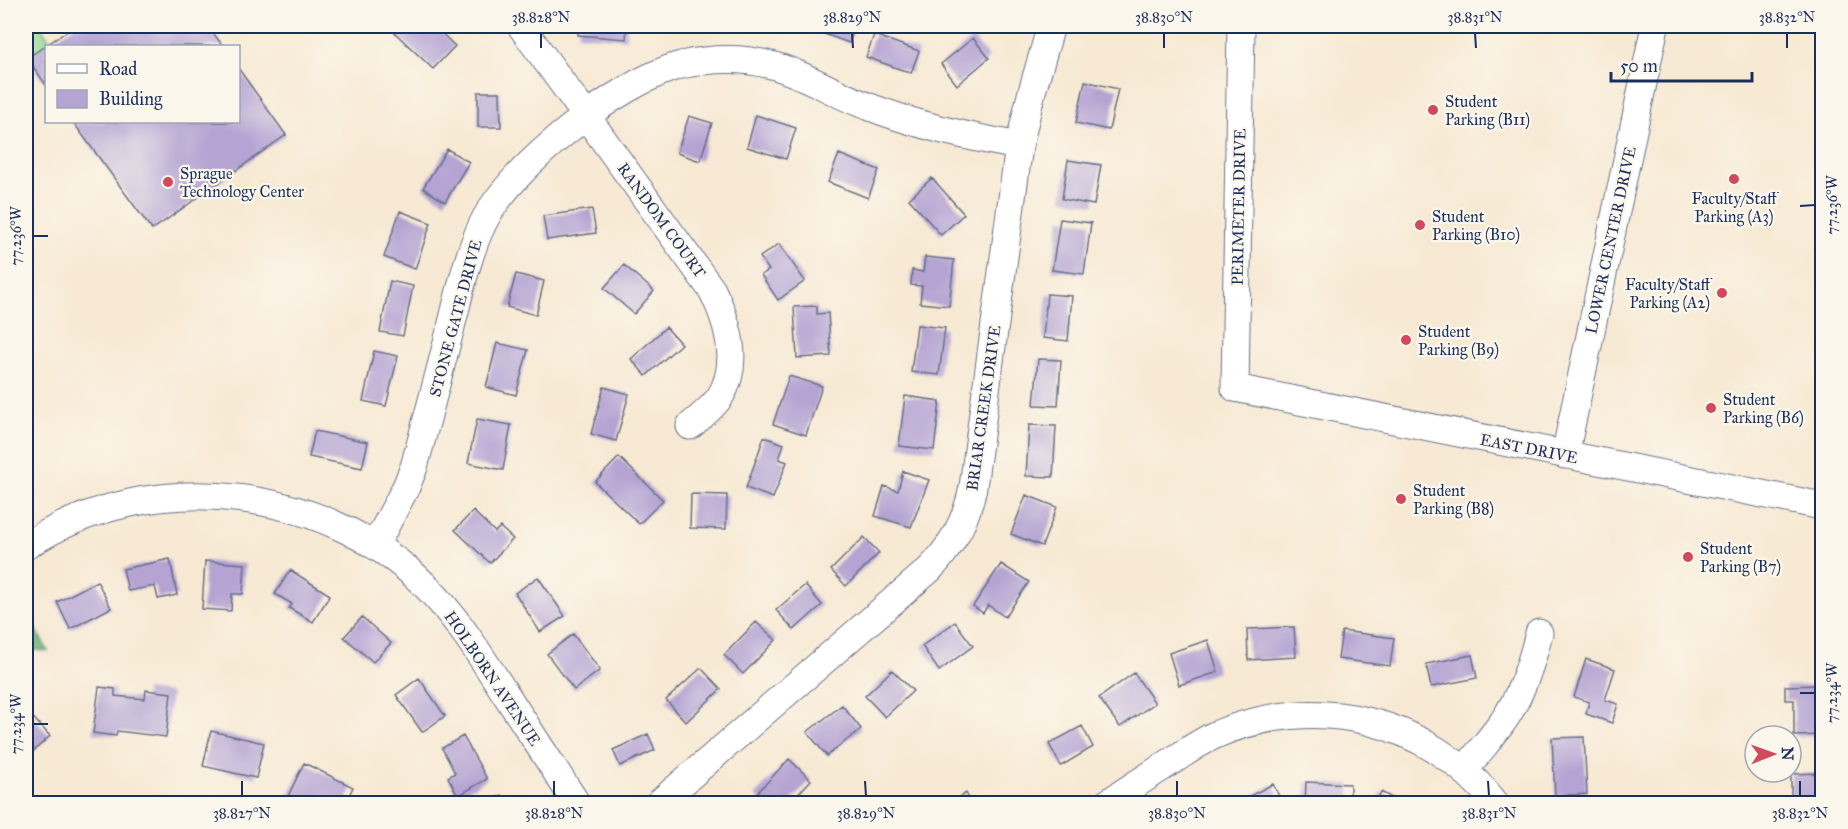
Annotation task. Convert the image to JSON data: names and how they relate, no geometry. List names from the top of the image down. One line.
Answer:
{"streets":{"street":["PERIMETER DRIVE","RANDOM COURT","LOWER CENTER DRIVE","STONE GATE DRIVE","BRIAR CREEK DRIVE","EAST DRIVE","HOLBORN AVENUE"]},"crossings":[["PERIMETER DRIVE","EAST DRIVE"],["RANDOM COURT","STONE GATE DRIVE"],["LOWER CENTER DRIVE","EAST DRIVE"],["STONE GATE DRIVE","BRIAR CREEK DRIVE"],["STONE GATE DRIVE","HOLBORN AVENUE"]],"places":["Student Parking (B11)","Faculty/Staff Parking (A3)","Sprague Technology Center","Student Parking (B10)","Faculty/Staff Parking (A2)","Student Parking (B9)","Student Parking (B6)","Student Parking (B8)","Student Parking (B7)"],"legend":["Road","Building"],"scale_bar":"50 m","north":"right","coordinates":["38.828°N","38.829°N","38.830°N","38.831°N","38.832°N","77.236°W","77.234°W","38.827°N"]}
